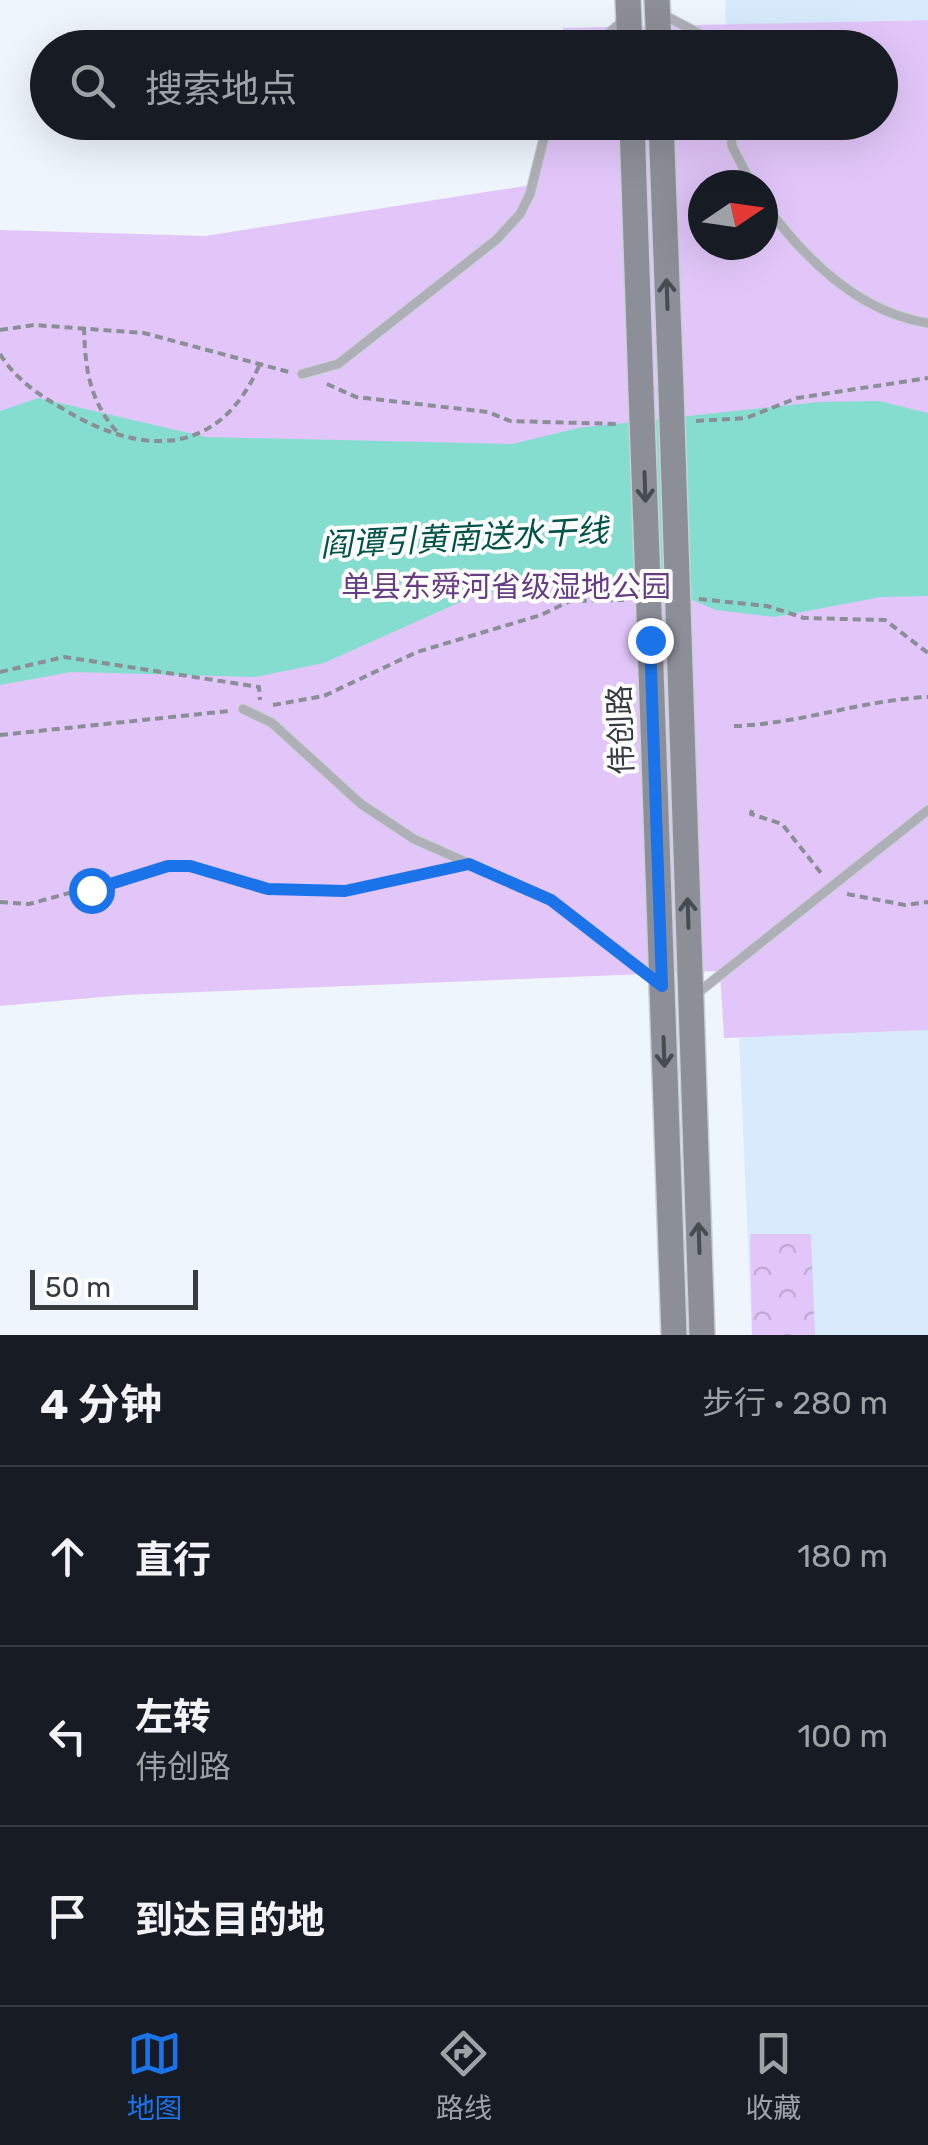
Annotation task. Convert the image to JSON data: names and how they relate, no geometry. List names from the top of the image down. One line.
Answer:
{"streets":{"street":["伟创路"]},"water":["阎谭引黄南送水干线"],"parks":["单县东舜河省级湿地公园"],"scale_bar":"50 m","north":"right","page":{"search":"搜索地点","scale":"50 m","heading":["4 分钟","步行 · 280 m"],"list":[["直行","180 m"],["左转","伟创路","100 m"],"到达目的地"],"nav":["地图","路线","收藏"]}}
